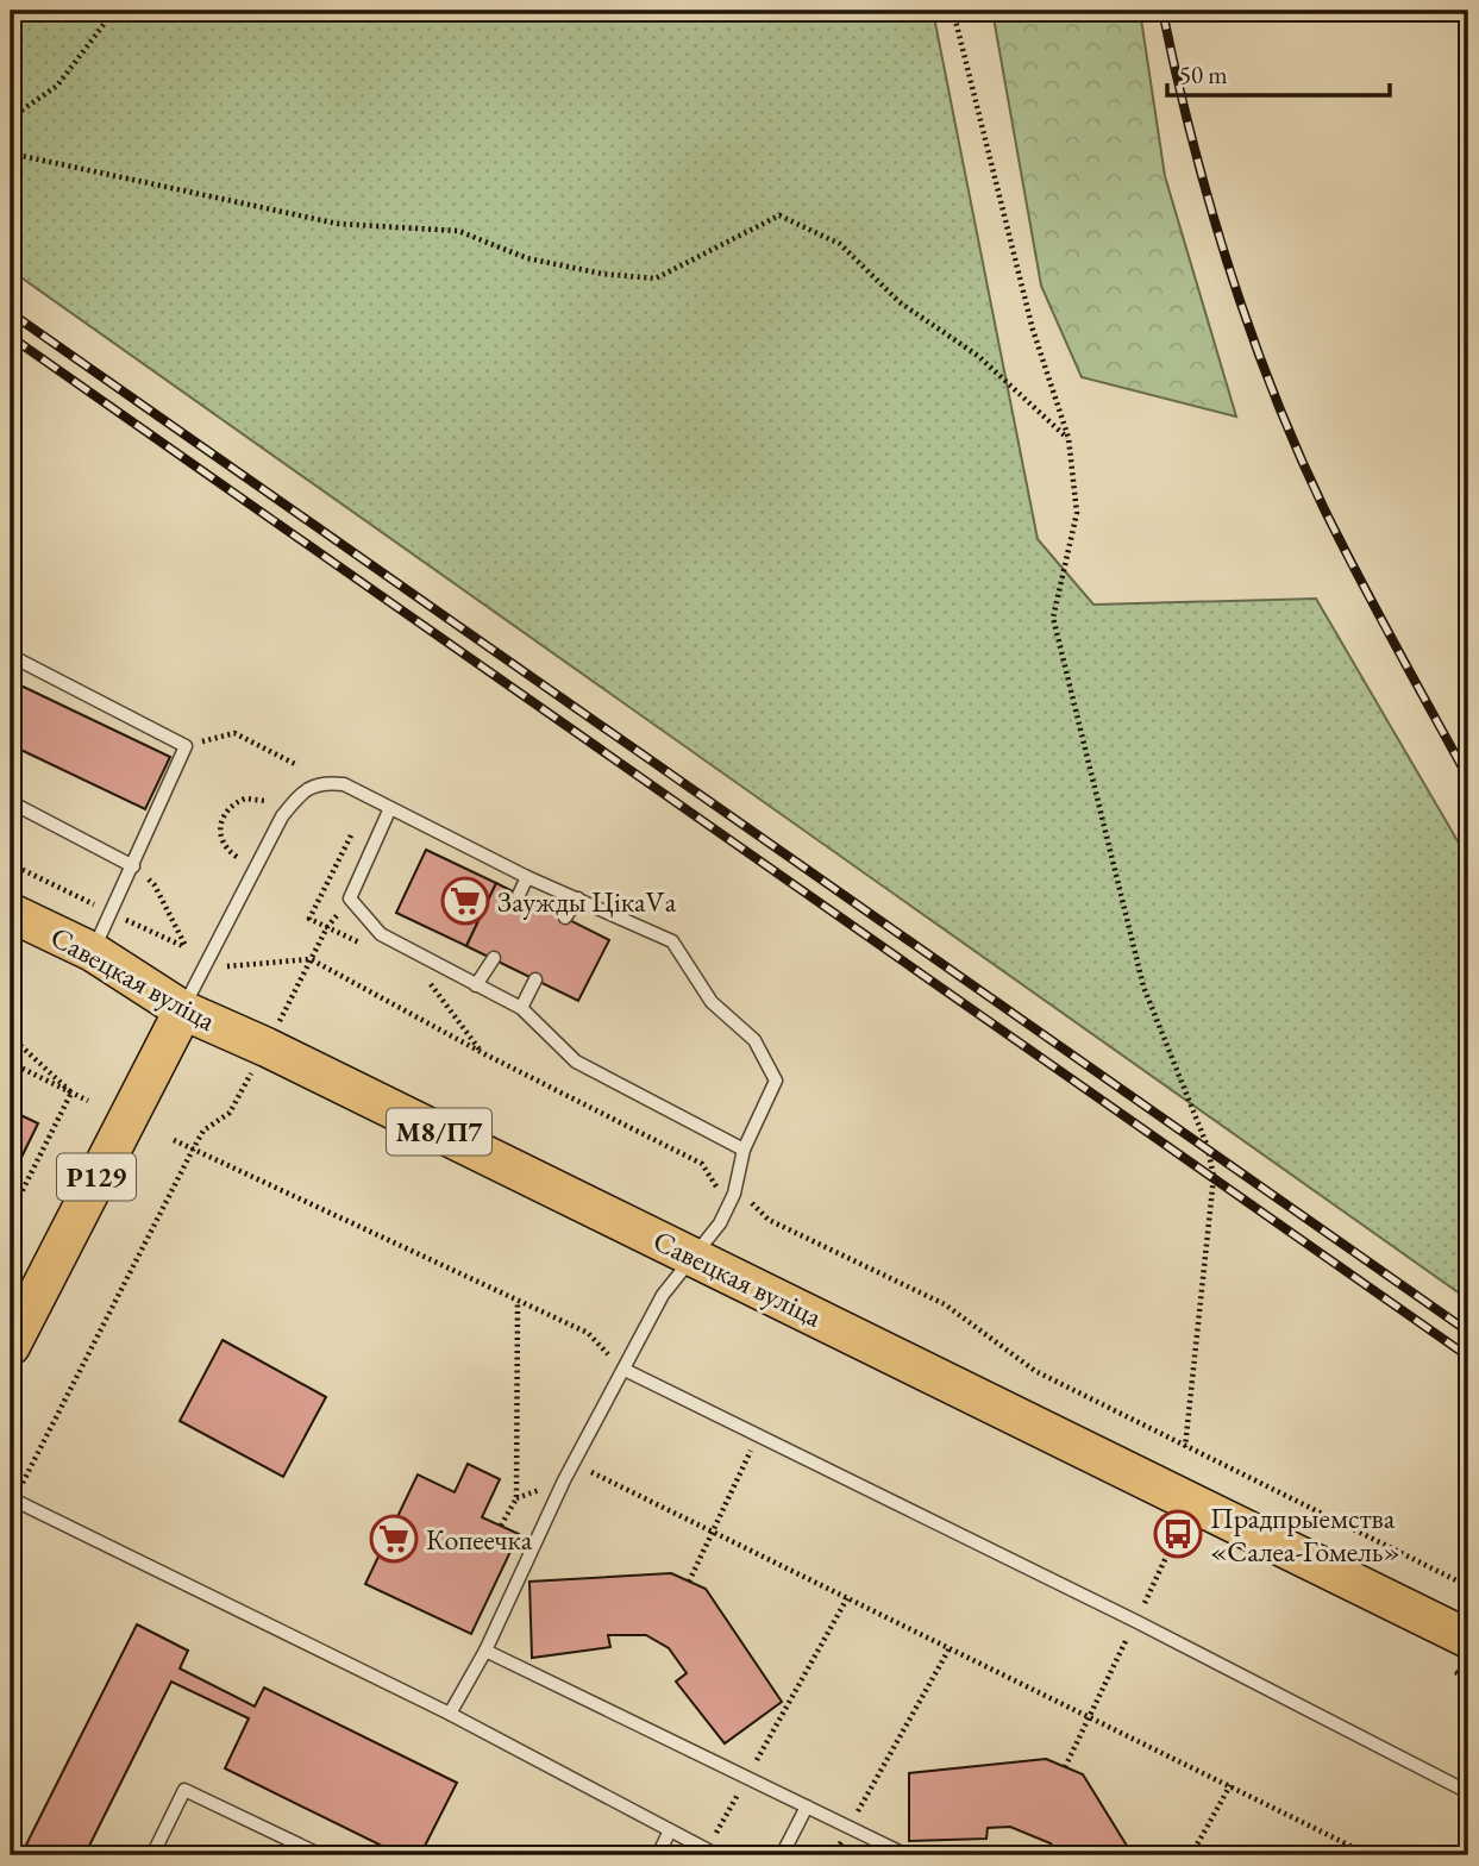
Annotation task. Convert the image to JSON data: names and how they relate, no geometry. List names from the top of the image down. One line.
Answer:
{"streets":{"main road":["Савецкая вуліца","М8/П7","Р129"]},"crossings":[["Савецкая вуліца","Р129"]],"places":{"supermarket":["Заужды ЦікаVа","Копеечка"],"bus stop":["Прадпрыемства «Салеа-Гомель»"]},"scale_bar":"50 m"}
